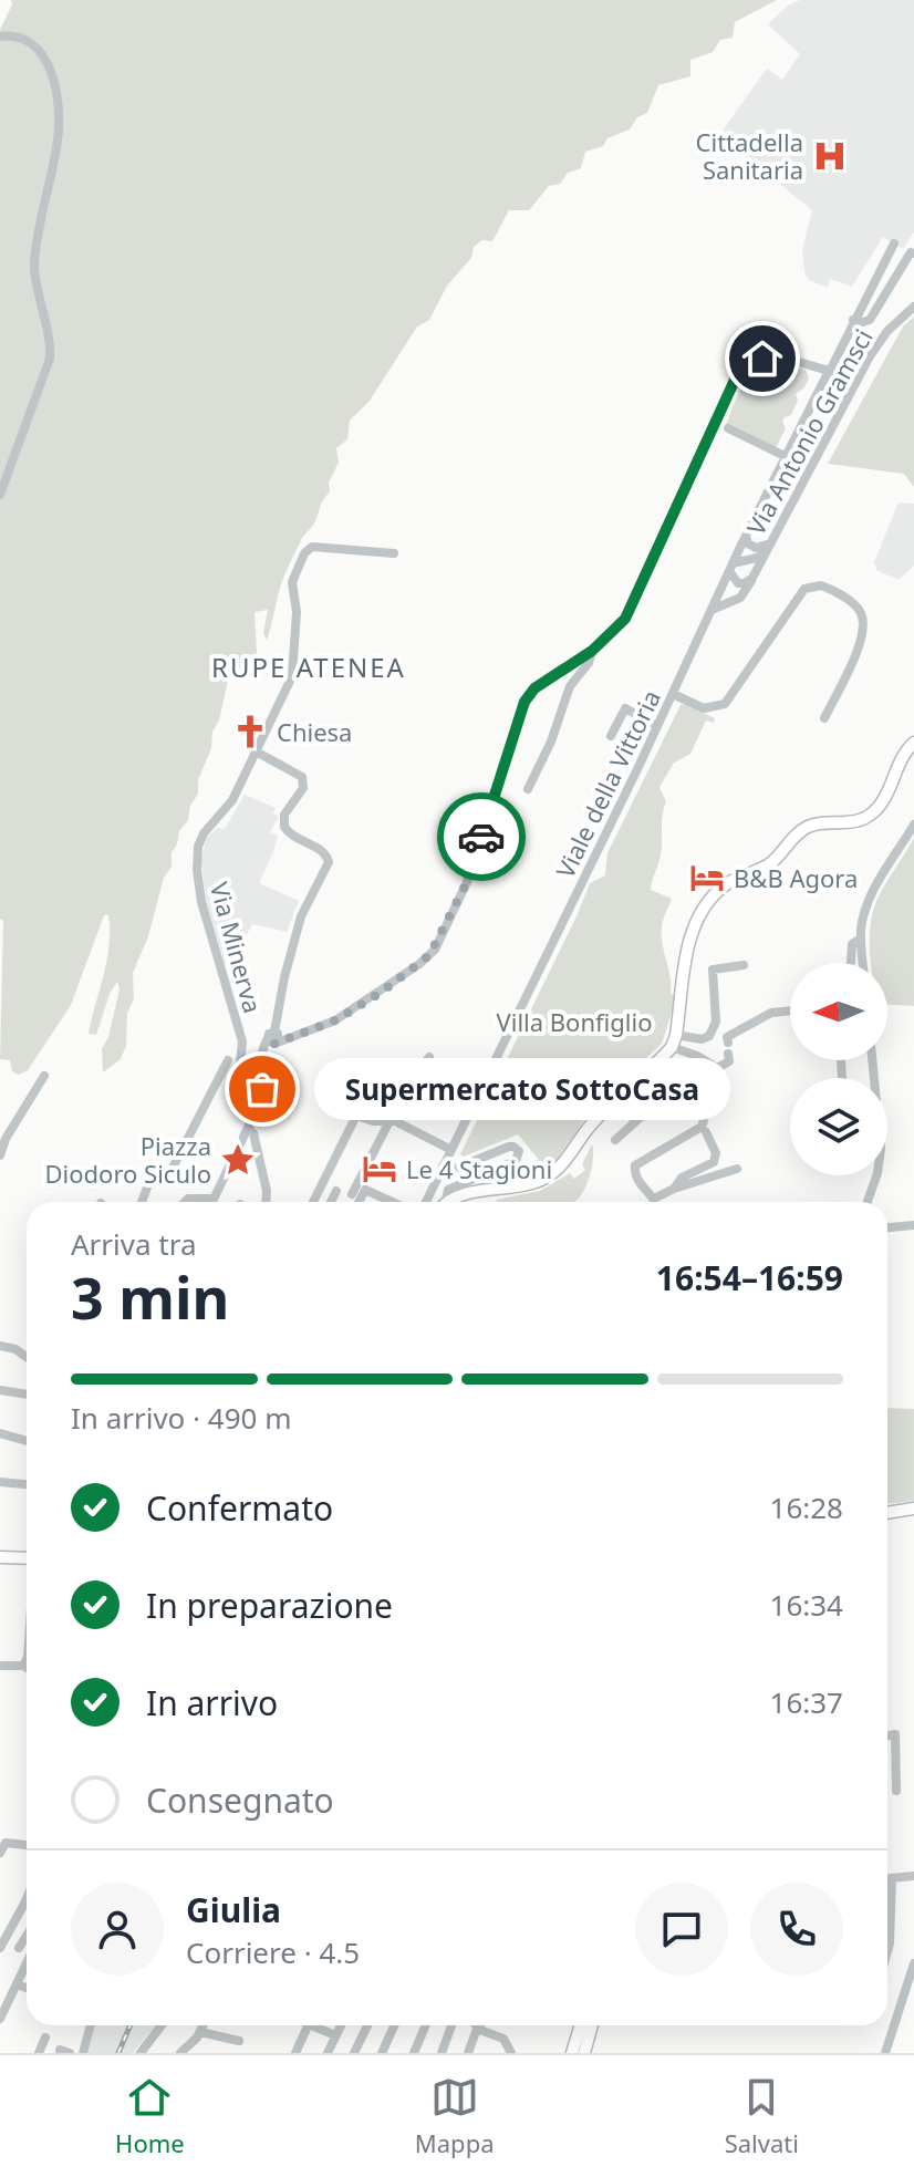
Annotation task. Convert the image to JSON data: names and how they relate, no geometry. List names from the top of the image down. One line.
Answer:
{"streets":{"street":["Via Antonio Gramsci","Viale della Vittoria","Via Minerva"]},"crossings":[["Via Antonio Gramsci","Viale della Vittoria"]],"districts":["RUPE ATENEA"],"parks":["Villa Bonfiglio"],"places":{"hospital":["Cittadella Sanitaria"],"church":["Chiesa"],"hotel":["B&B Agora","Le 4 Stagioni"],"other":["Supermercato SottoCasa"],"place":["Piazza Diodoro Siculo"]},"north":"left","page":{"bubble":"Supermercato SottoCasa","heading":["3 min","Arriva tra","16:54–16:59"],"panel":["Giulia","Corriere · 4.5"],"bar":"In arrivo · 490 m","list":[["Confermato","16:28"],["In preparazione","16:34"],["In arrivo","16:37"],"Consegnato"],"tabs":["Home","Mappa","Salvati"]}}
